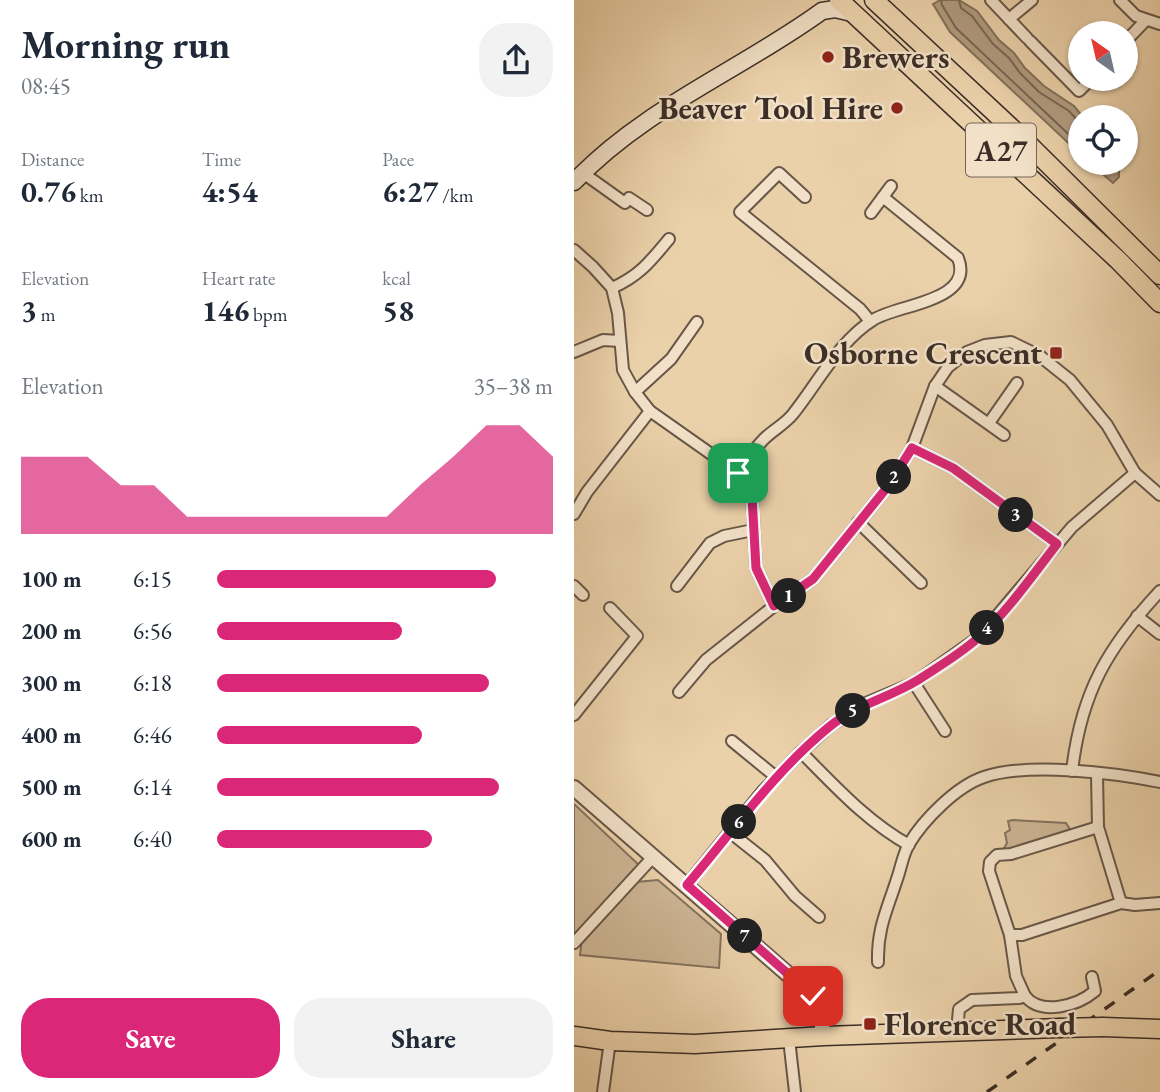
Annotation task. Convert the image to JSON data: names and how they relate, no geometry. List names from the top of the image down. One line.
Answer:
{"streets":{"main road":["A27"]},"places":{"other":["Brewers","Beaver Tool Hire"],"transit":["Osborne Crescent","Florence Road"]},"north":"top left","page":{"heading":["Morning run","08:45"],"stats":[["Distance","0.76 km"],["Time","4:54"],["Pace","6:27 /km"],["Elevation","3 m"],["Heart rate","146 bpm"],["kcal","58"]],"chart":["Elevation","35–38 m"],"pins":["2","3","1","4","5","6","7"],"list":[{"name":"100 m","note":"6:15"},{"name":"200 m","note":"6:56"},{"name":"300 m","note":"6:18"},{"name":"400 m","note":"6:46"},{"name":"500 m","note":"6:14"},{"name":"600 m","note":"6:40"}],"buttons":["Save","Share"]}}
